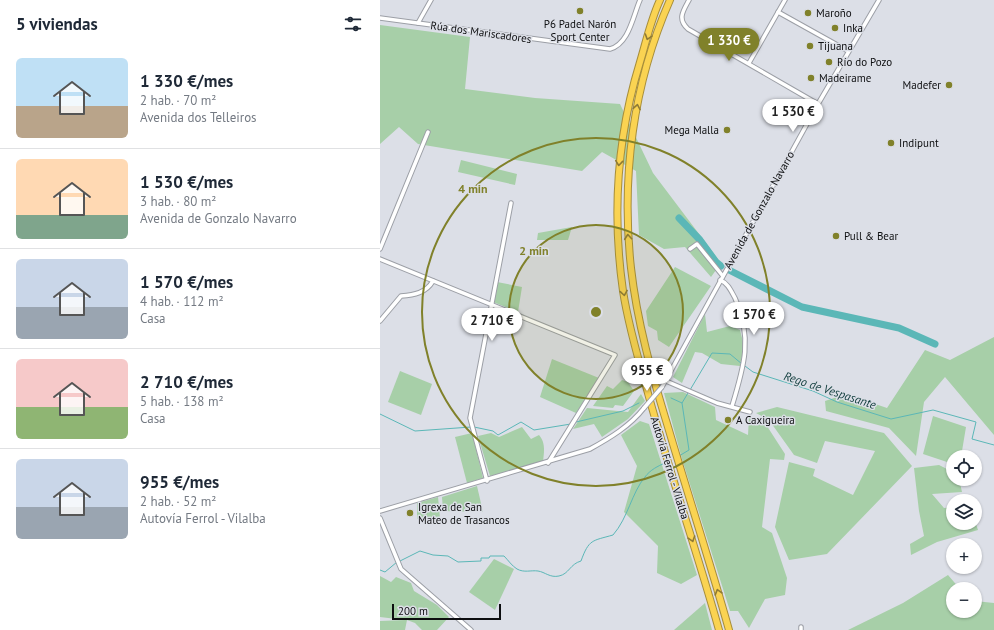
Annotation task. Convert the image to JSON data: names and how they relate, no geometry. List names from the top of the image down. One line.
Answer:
{"streets":{"highway":["Autovía Ferrol - Vilalba"],"street":["Rúa dos Mariscadores","Avenida de Gonzalo Navarro"]},"water":["Rego de Vespasante"],"places":["P6 Padel Narón Sport Center","Maroño","Inka","Tijuana","Río do Pozo","Madeirame","Madefer","Mega Malla","Indipunt","Pull & Bear","A Caxigueira","Igrexa de San Mateo de Trasancos"],"scale_bar":"200 m","page":{"heading":"5 viviendas","price":["1 330 €","1 530 €","1 570 €","2 710 €","955 €"],"list":[{"name":"1 330 €/mes","note":"2 hab. · 70 m² · Avenida dos Telleiros"},{"name":"1 530 €/mes","note":"3 hab. · 80 m² · Avenida de Gonzalo Navarro"},{"name":"1 570 €/mes","note":"4 hab. · 112 m² · Casa"},{"name":"2 710 €/mes","note":"5 hab. · 138 m² · Casa"},{"name":"955 €/mes","note":"2 hab. · 52 m² · Autovía Ferrol - Vilalba"}],"map_buttons":["+","−"],"scale":"200 m"},"rings":["4 min","2 min"]}
